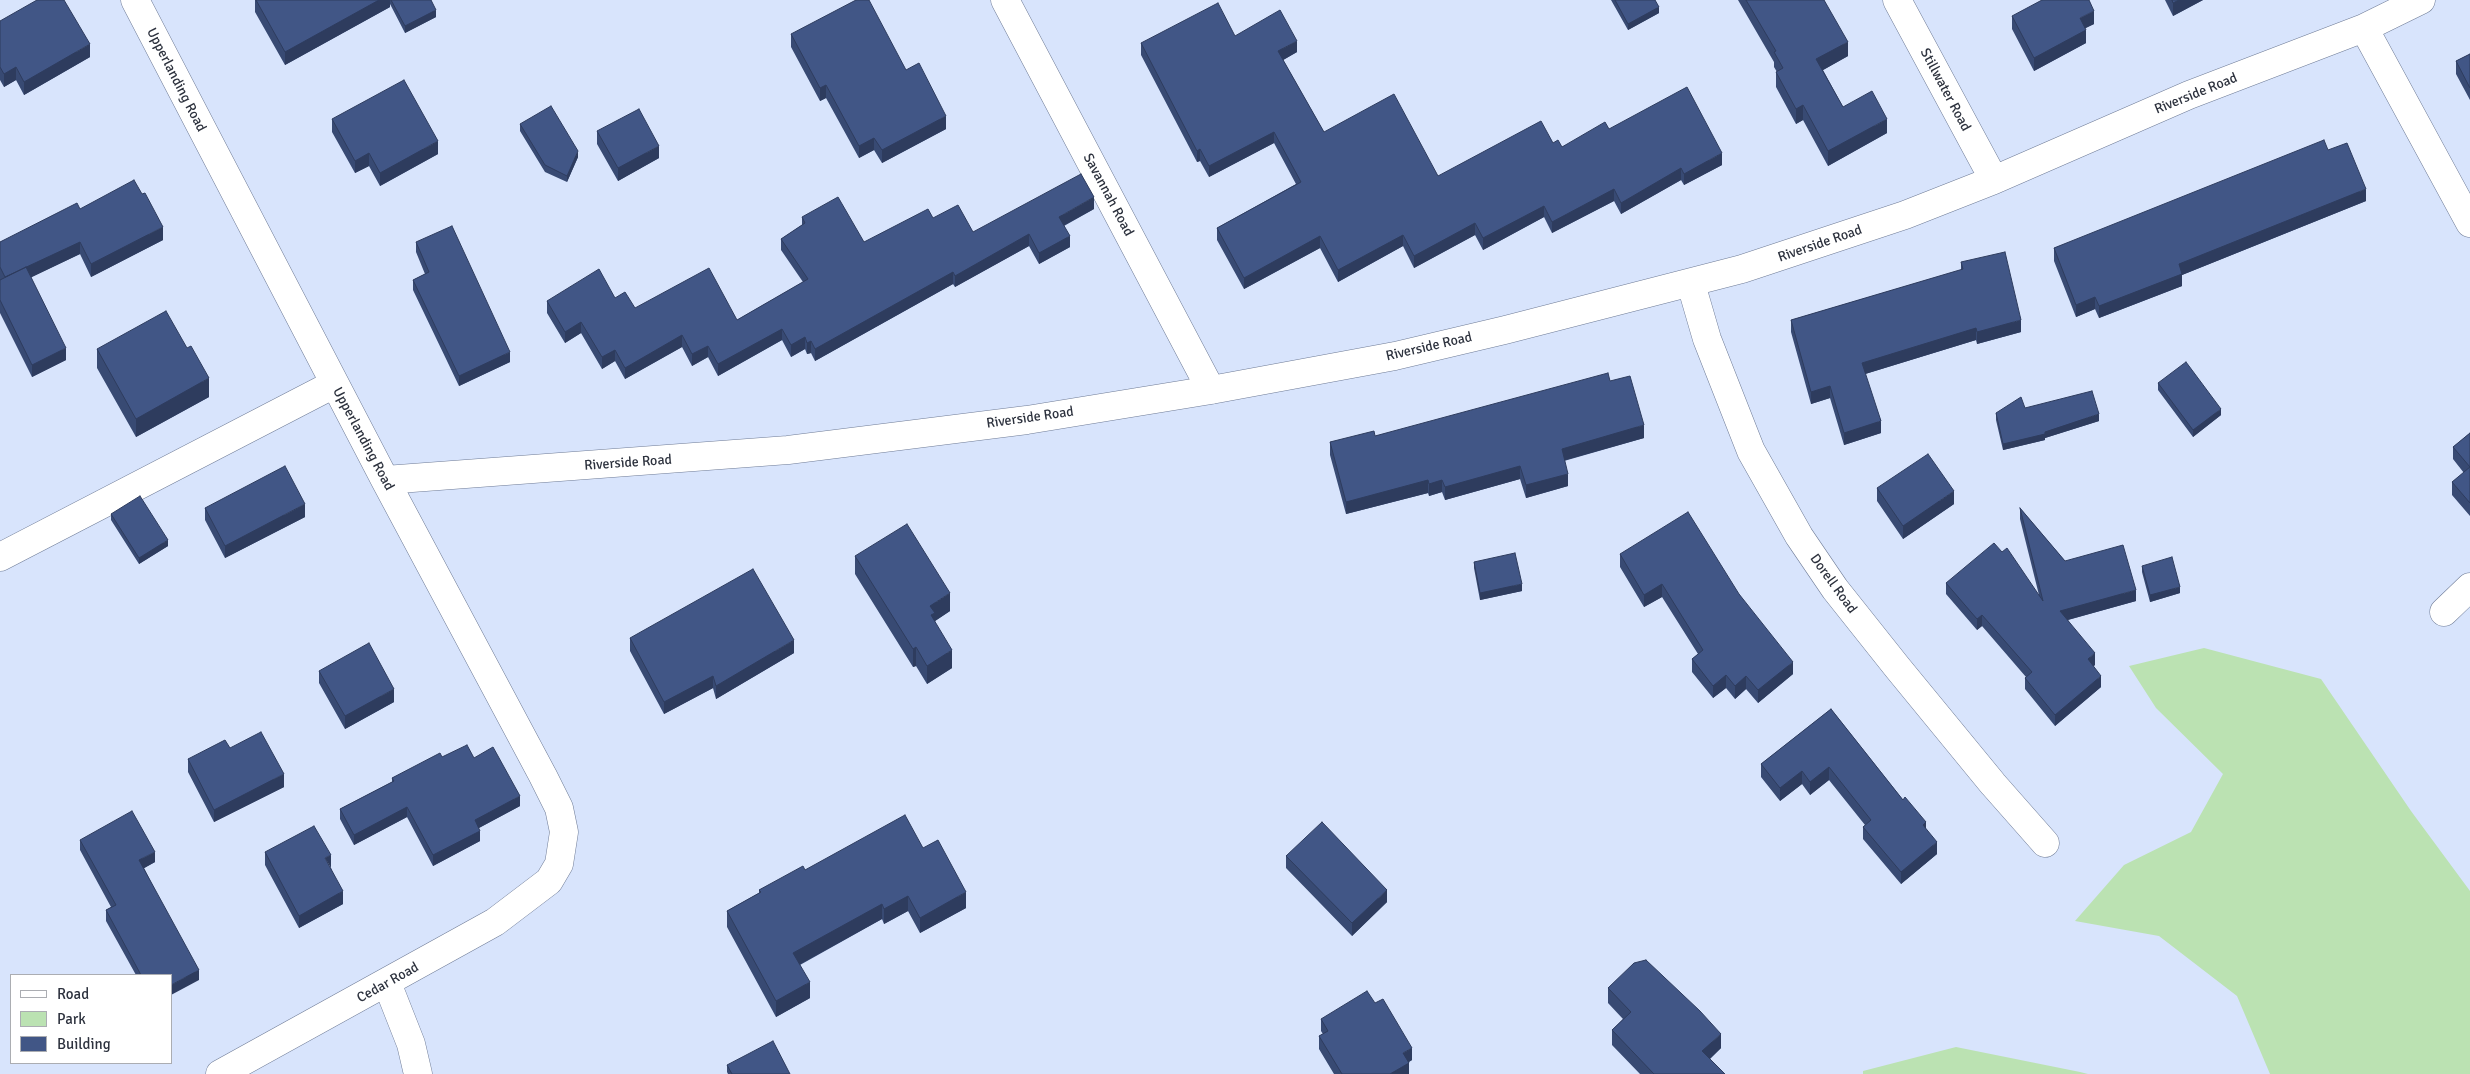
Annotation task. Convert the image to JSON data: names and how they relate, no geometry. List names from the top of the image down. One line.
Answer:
{"streets":{"street":["Upperlanding Road","Stillwater Road","Riverside Road","Savannah Road","Dorell Road","Cedar Road"]},"crossings":[["Upperlanding Road","Riverside Road"],["Upperlanding Road","Cedar Road"],["Stillwater Road","Riverside Road"],["Riverside Road","Savannah Road"],["Riverside Road","Dorell Road"]],"legend":["Road","Park","Building"]}
